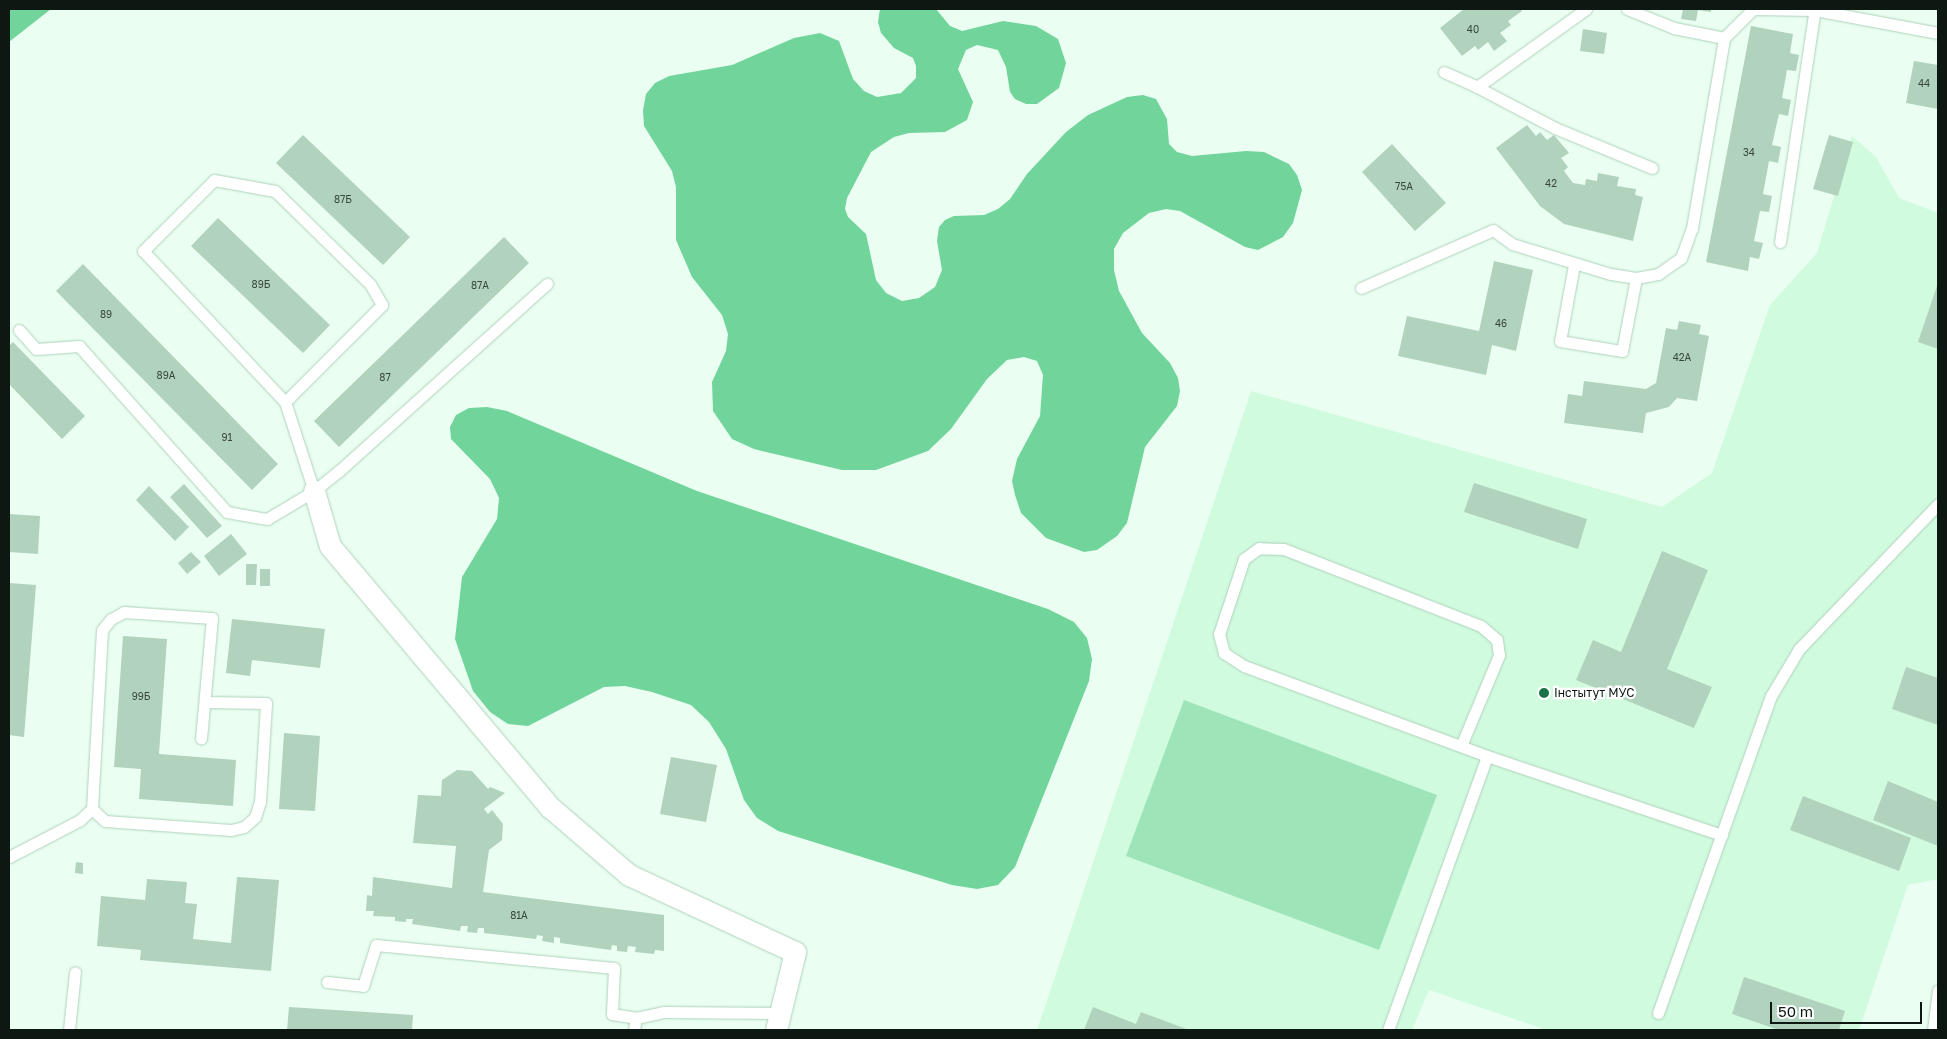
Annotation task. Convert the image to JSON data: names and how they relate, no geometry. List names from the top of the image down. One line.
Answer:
{"places":["Інстытут МУС"],"house_numbers":["40","44","34","42","75А","87Б","89Б","87А","89","46","42А","89А","87","91","99Б","81А"],"scale_bar":"50 m"}
